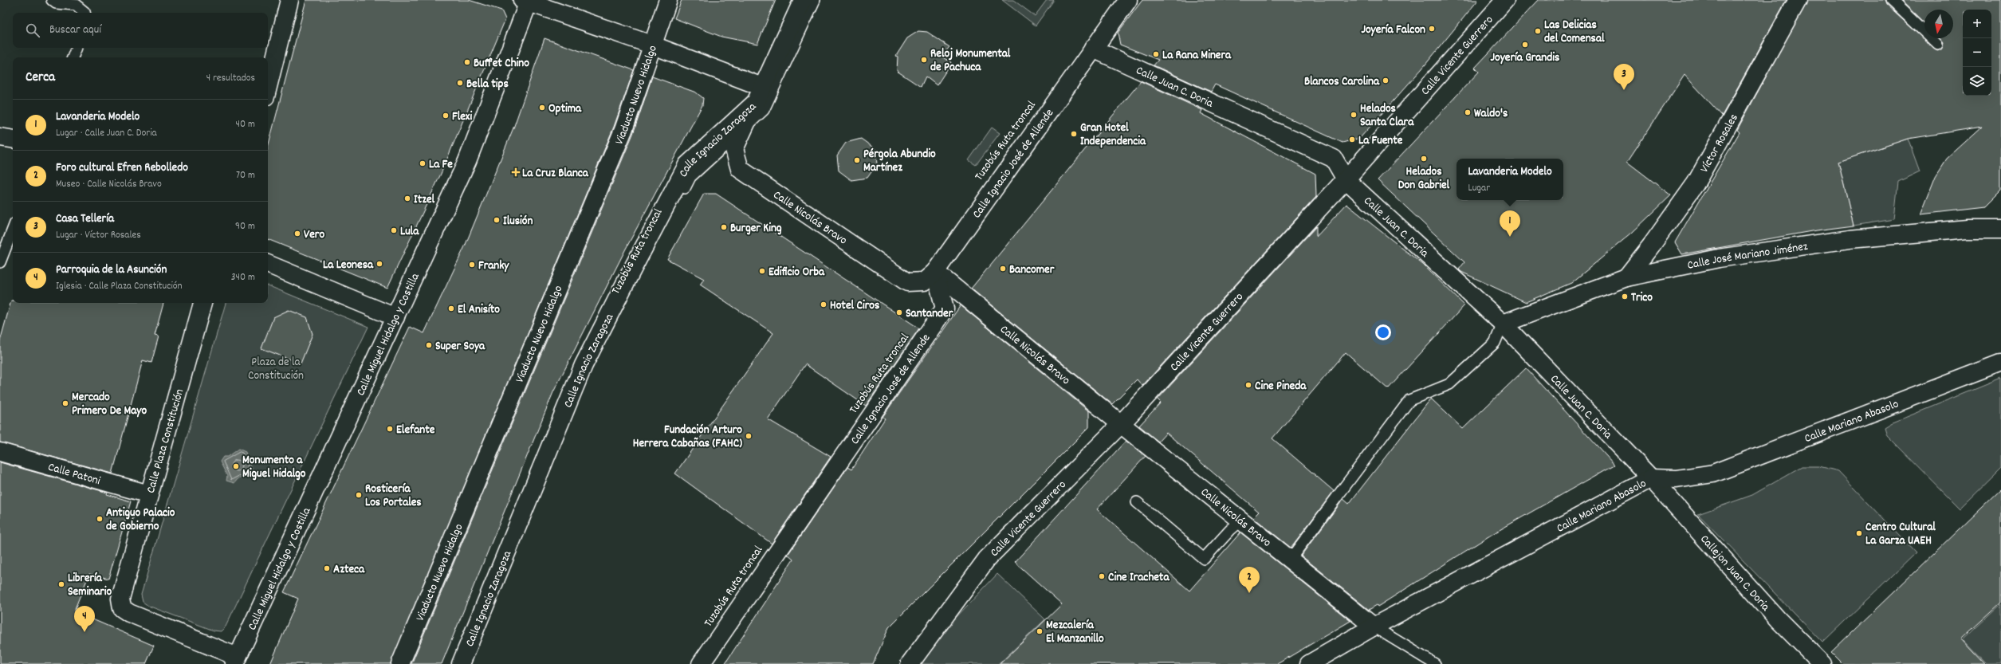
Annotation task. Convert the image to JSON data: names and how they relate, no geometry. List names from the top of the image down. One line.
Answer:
{"streets":{"street":["Calle Vicente Guerrero","Calle Juan C. Doria","Viaducto Nuevo Hidalgo","Calle Ignacio Zaragoza","Víctor Rosales","Calle Ignacio José de Allende","Calle Nicolás Bravo","Calle José Mariano Jiménez","Calle Miguel Hidalgo y Costilla","Calle Mariano Abasolo","Calle Plaza Constitución","Calle Patoni","Callejon Juan C. Doria"],"lane":["Tuzobús Ruta troncal"]},"crossings":[["Calle Vicente Guerrero","Calle Juan C. Doria"],["Calle Vicente Guerrero","Calle Nicolás Bravo"],["Calle Juan C. Doria","Calle Ignacio José de Allende"],["Calle Juan C. Doria","Calle José Mariano Jiménez"],["Calle Juan C. Doria","Calle Mariano Abasolo"],["Calle Juan C. Doria","Callejon Juan C. Doria"],["Calle Ignacio Zaragoza","Calle Nicolás Bravo"],["Tuzobús Ruta troncal","Calle Ignacio José de Allende"],["Tuzobús Ruta troncal","Calle Nicolás Bravo"],["Víctor Rosales","Calle José Mariano Jiménez"],["Calle Ignacio José de Allende","Calle Nicolás Bravo"],["Calle Nicolás Bravo","Calle Mariano Abasolo"],["Calle Miguel Hidalgo y Costilla","Calle Plaza Constitución"],["Calle Mariano Abasolo","Callejon Juan C. Doria"],["Calle Plaza Constitución","Calle Patoni"]],"parks":["Plaza de la Constitución"],"places":{"other":["Joyería Falcon","Las Delicias del Comensal","Joyería Grandis","La Rana Minera","Reloj Monumental de Pachuca","Buffet Chino","Blancos Carolina","Bella tips","Optima","Waldo's","Helados Santa Clara","Flexi","Gran Hotel Independencia","La Fuente","Helados Don Gabriel","Pérgola Abundio Martínez","La Fe","Itzel","Ilusión","Burger King","Lula","Vero","La Leonesa","Franky","Bancomer","Edificio Orba","Trico","Hotel Ciros","El Anisíto","Santander","Super Soya","Cine Pineda","Mercado Primero De Mayo","Elefante","Fundación Arturo Herrera Cabañas (FAHC)","Monumento a Miguel Hidalgo","Rosticería Los Portales","Antiguo Palacio de Gobierno","Centro Cultural La Garza UAEH","Azteca","Cine Iracheta","Librería Seminario","Mezcalería El Manzanillo"],"health":["La Cruz Blanca"]},"north":"bottom","page":{"map_buttons":["+","−"],"search":"Buscar aquí","heading":["Cerca","4 resultados"],"pins":["3","1","2","4"],"list":[{"mark":"1","name":"Lavanderia Modelo","note":"Lugar · Calle Juan C. Doria","value":"40 m"},{"mark":"2","name":"Foro cultural Efren Rebolledo","note":"Museo · Calle Nicolás Bravo","value":"70 m"},{"mark":"3","name":"Casa Tellería","note":"Lugar · Víctor Rosales","value":"90 m"},{"mark":"4","name":"Parroquia de la Asunción","note":"Iglesia · Calle Plaza Constitución","value":"340 m"}],"popup":["Lavanderia Modelo","Lugar"]}}
